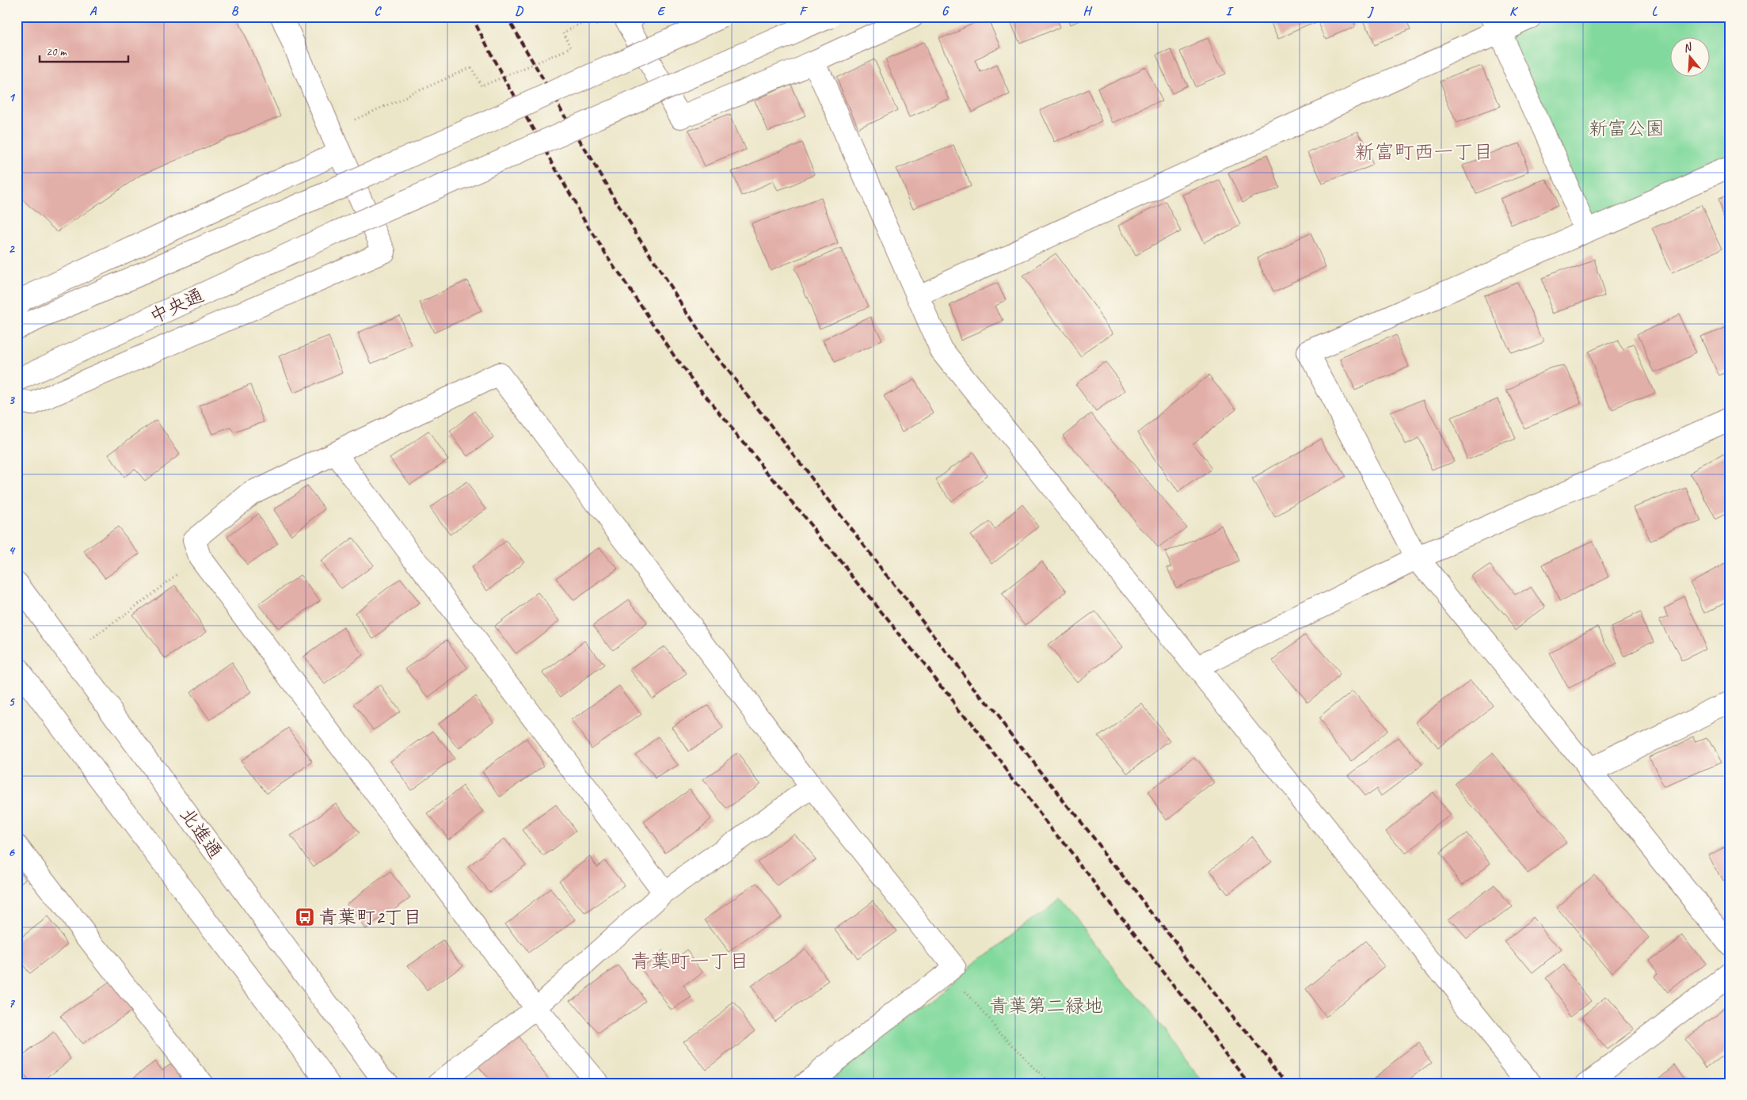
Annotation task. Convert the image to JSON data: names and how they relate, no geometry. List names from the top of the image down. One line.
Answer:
{"streets":{"street":["中央通","北進通"]},"districts":["新富町西一丁目","青葉町一丁目"],"parks":["新富公園","青葉第二緑地"],"places":{"bus stop":["青葉町2丁目"]},"scale_bar":"20 m","north":"top","grid":{"columns":["A","B","C","D","E","F","G","H","I","J","K","L"],"rows":["1","2","3","4","5","6","7"]}}
